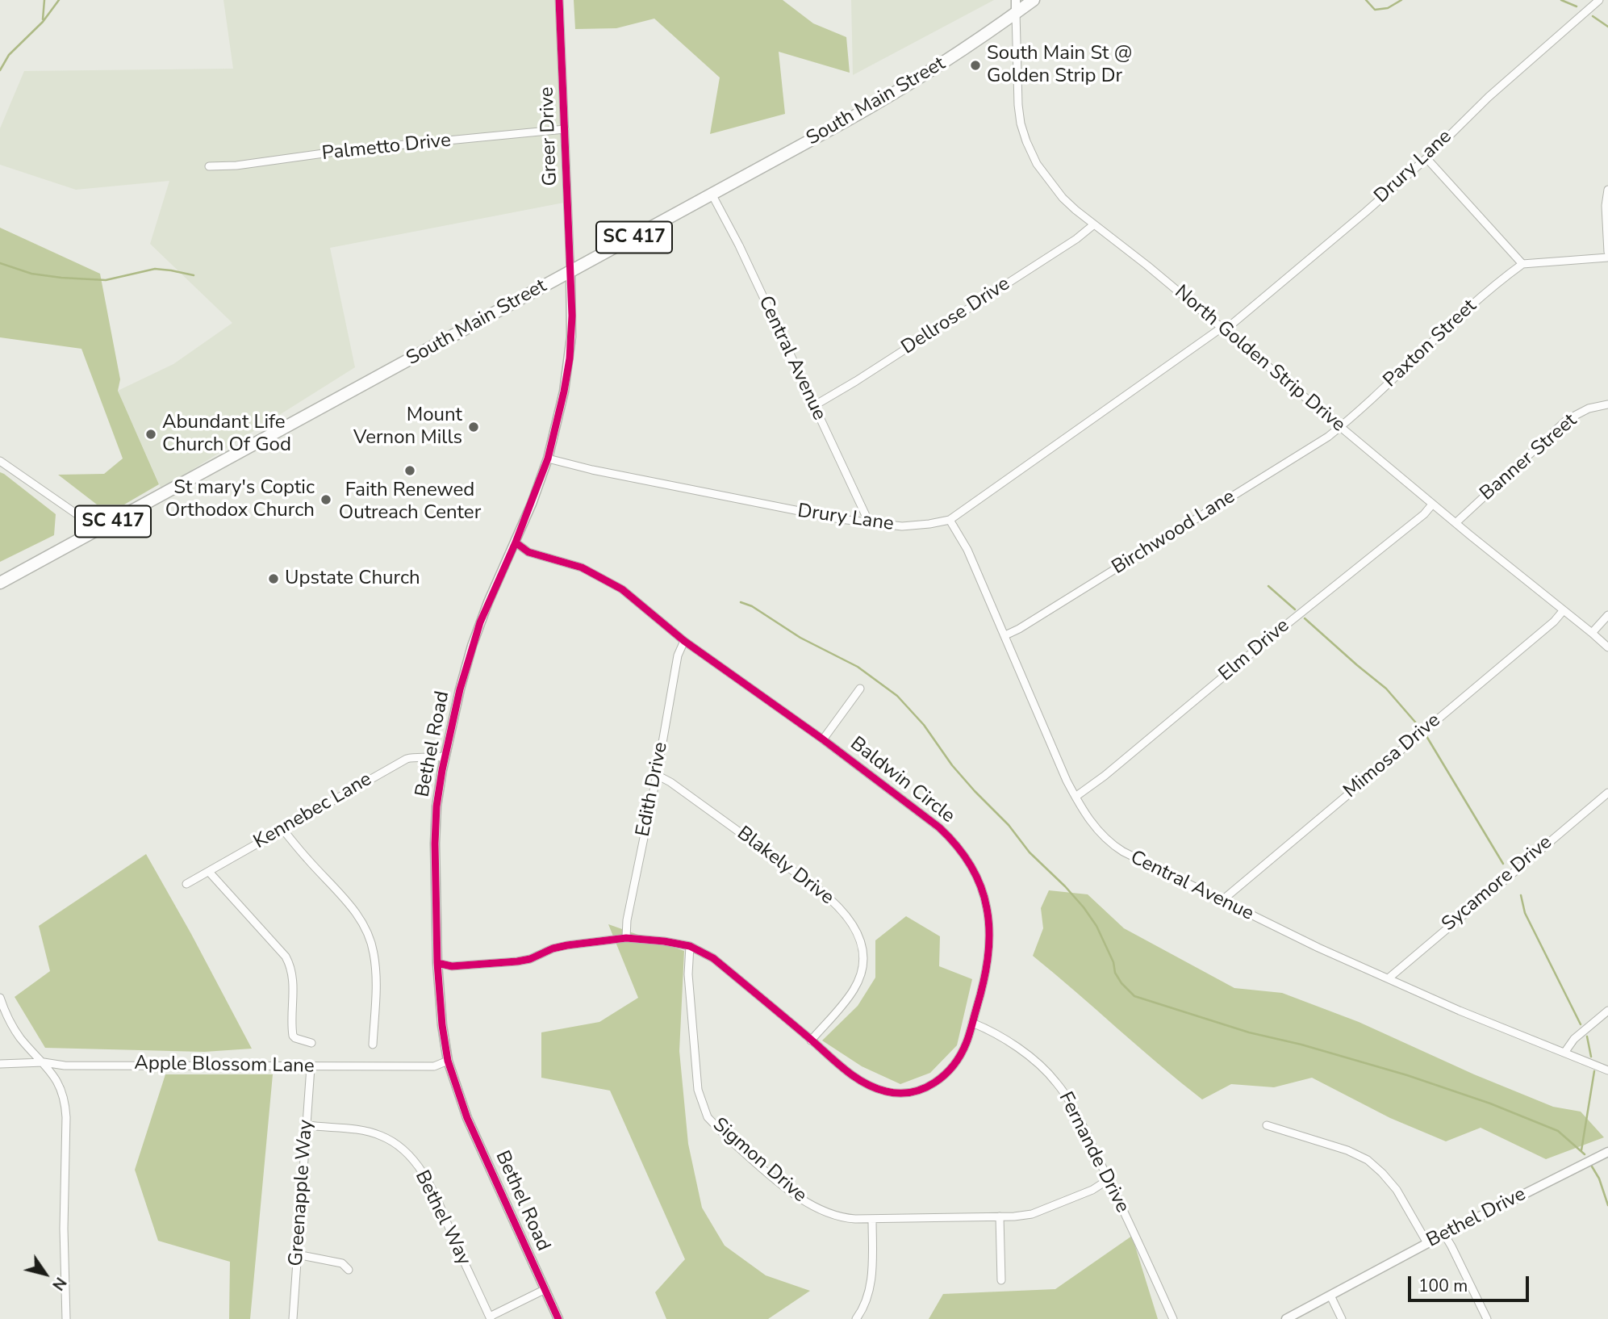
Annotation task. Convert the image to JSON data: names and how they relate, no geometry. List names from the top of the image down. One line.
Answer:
{"streets":{"main road":["South Main Street","SC 417"],"street":["Greer Drive","Palmetto Drive","Drury Lane","Dellrose Drive","Paxton Street","Central Avenue","North Golden Strip Drive","Banner Street","Birchwood Lane","Elm Drive","Bethel Road","Mimosa Drive","Baldwin Circle","Edith Drive","Kennebec Lane","Blakely Drive","Sycamore Drive","Apple Blossom Lane","Fernande Drive","Sigmon Drive","Greenapple Way","Bethel Way","Bethel Drive"]},"crossings":[["South Main Street","Greer Drive"],["South Main Street","Central Avenue"],["South Main Street","North Golden Strip Drive"],["South Main Street","Bethel Road"],["Greer Drive","Palmetto Drive"],["Greer Drive","Bethel Road"],["Drury Lane","Central Avenue"],["Drury Lane","North Golden Strip Drive"],["Drury Lane","Bethel Road"],["Dellrose Drive","Central Avenue"],["Dellrose Drive","North Golden Strip Drive"],["Paxton Street","North Golden Strip Drive"],["Paxton Street","Birchwood Lane"],["Central Avenue","Birchwood Lane"],["Central Avenue","Elm Drive"],["Central Avenue","Mimosa Drive"],["Central Avenue","Sycamore Drive"],["North Golden Strip Drive","Banner Street"],["North Golden Strip Drive","Birchwood Lane"],["North Golden Strip Drive","Elm Drive"],["North Golden Strip Drive","Mimosa Drive"],["Bethel Road","Baldwin Circle"],["Bethel Road","Kennebec Lane"],["Bethel Road","Apple Blossom Lane"],["Baldwin Circle","Edith Drive"],["Baldwin Circle","Blakely Drive"],["Baldwin Circle","Fernande Drive"],["Baldwin Circle","Sigmon Drive"],["Edith Drive","Blakely Drive"],["Apple Blossom Lane","Greenapple Way"],["Fernande Drive","Sigmon Drive"],["Greenapple Way","Bethel Way"]],"places":["South Main St @ Golden Strip Dr","Mount Vernon Mills","Abundant Life Church Of God","Faith Renewed Outreach Center","St mary's Coptic Orthodox Church","Upstate Church"],"scale_bar":"100 m","north":"bottom right"}
